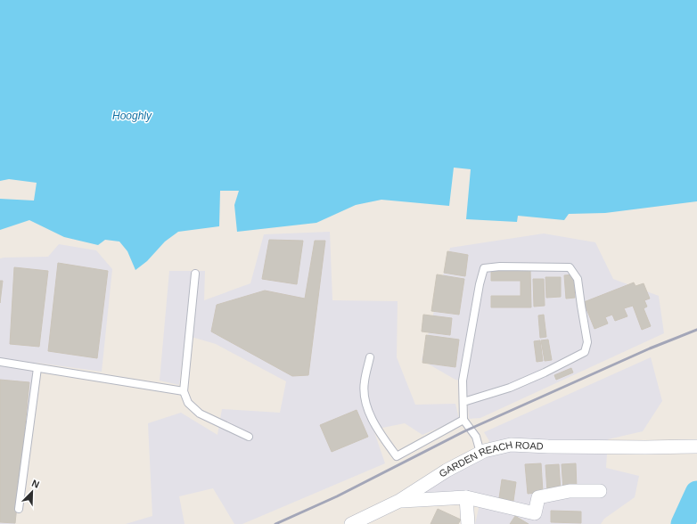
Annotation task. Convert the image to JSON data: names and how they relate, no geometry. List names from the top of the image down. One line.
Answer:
{"streets":{"street":["GARDEN REACH ROAD"]},"water":["Hooghly"],"north":"top right"}
